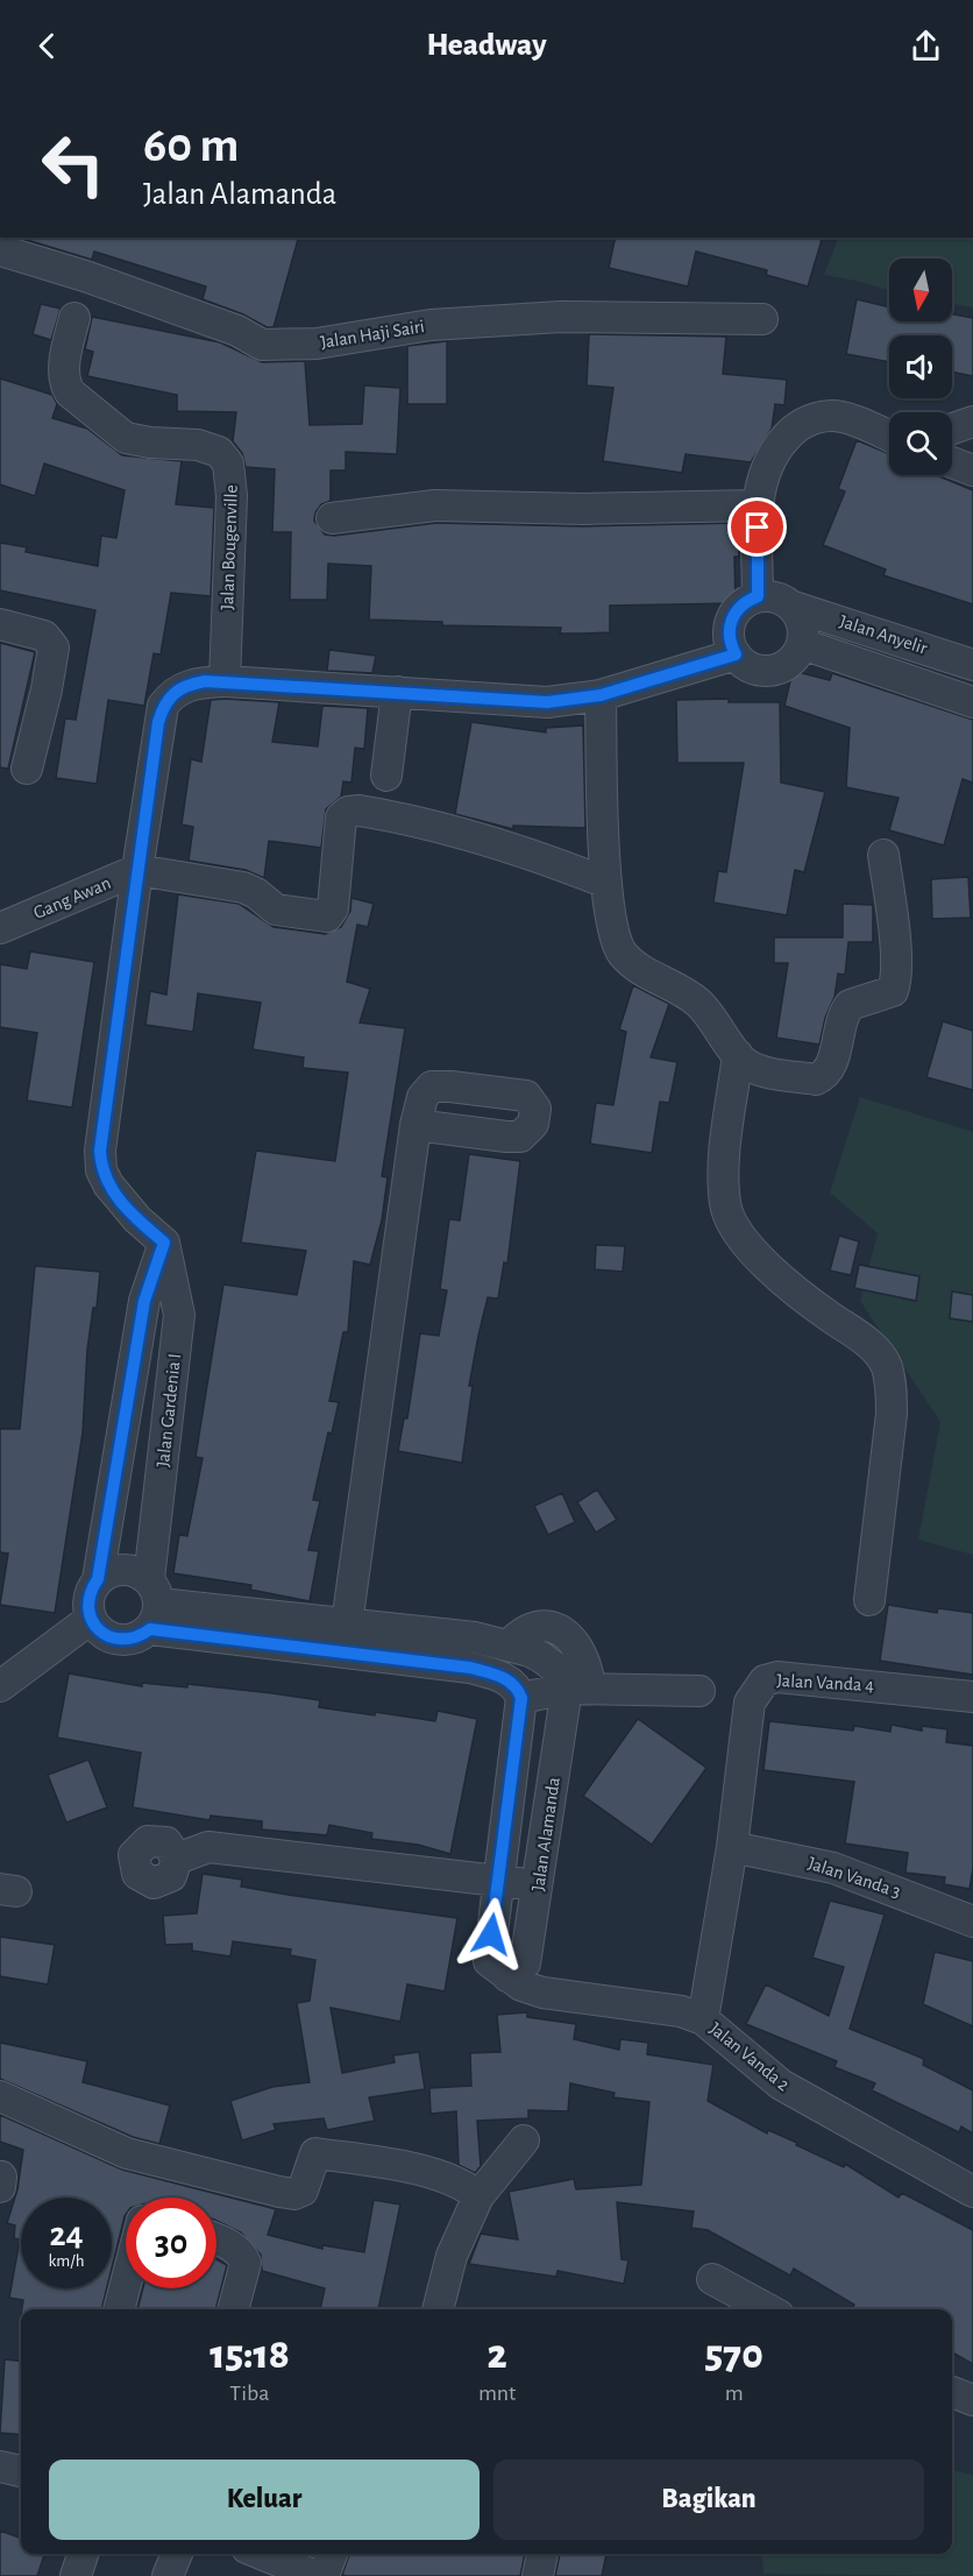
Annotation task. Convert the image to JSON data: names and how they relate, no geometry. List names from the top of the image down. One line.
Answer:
{"streets":{"street":["Jalan Haji Sairi","Jalan Bougenville","Jalan Anyelir","Gang Awan","Jalan Gardenia I","Jalan Vanda 4","Jalan Alamanda","Jalan Vanda 3","Jalan Vanda 2"]},"crossings":[["Jalan Vanda 4","Jalan Vanda 3"],["Jalan Alamanda","Jalan Vanda 2"]],"north":"bottom","page":{"header":"Headway","turn":["60 m","Jalan Alamanda"],"speed":"24 km/h","limit":"30","eta":["15:18","Tiba","2","mnt","570","m"],"buttons":["Keluar","Bagikan"]}}
